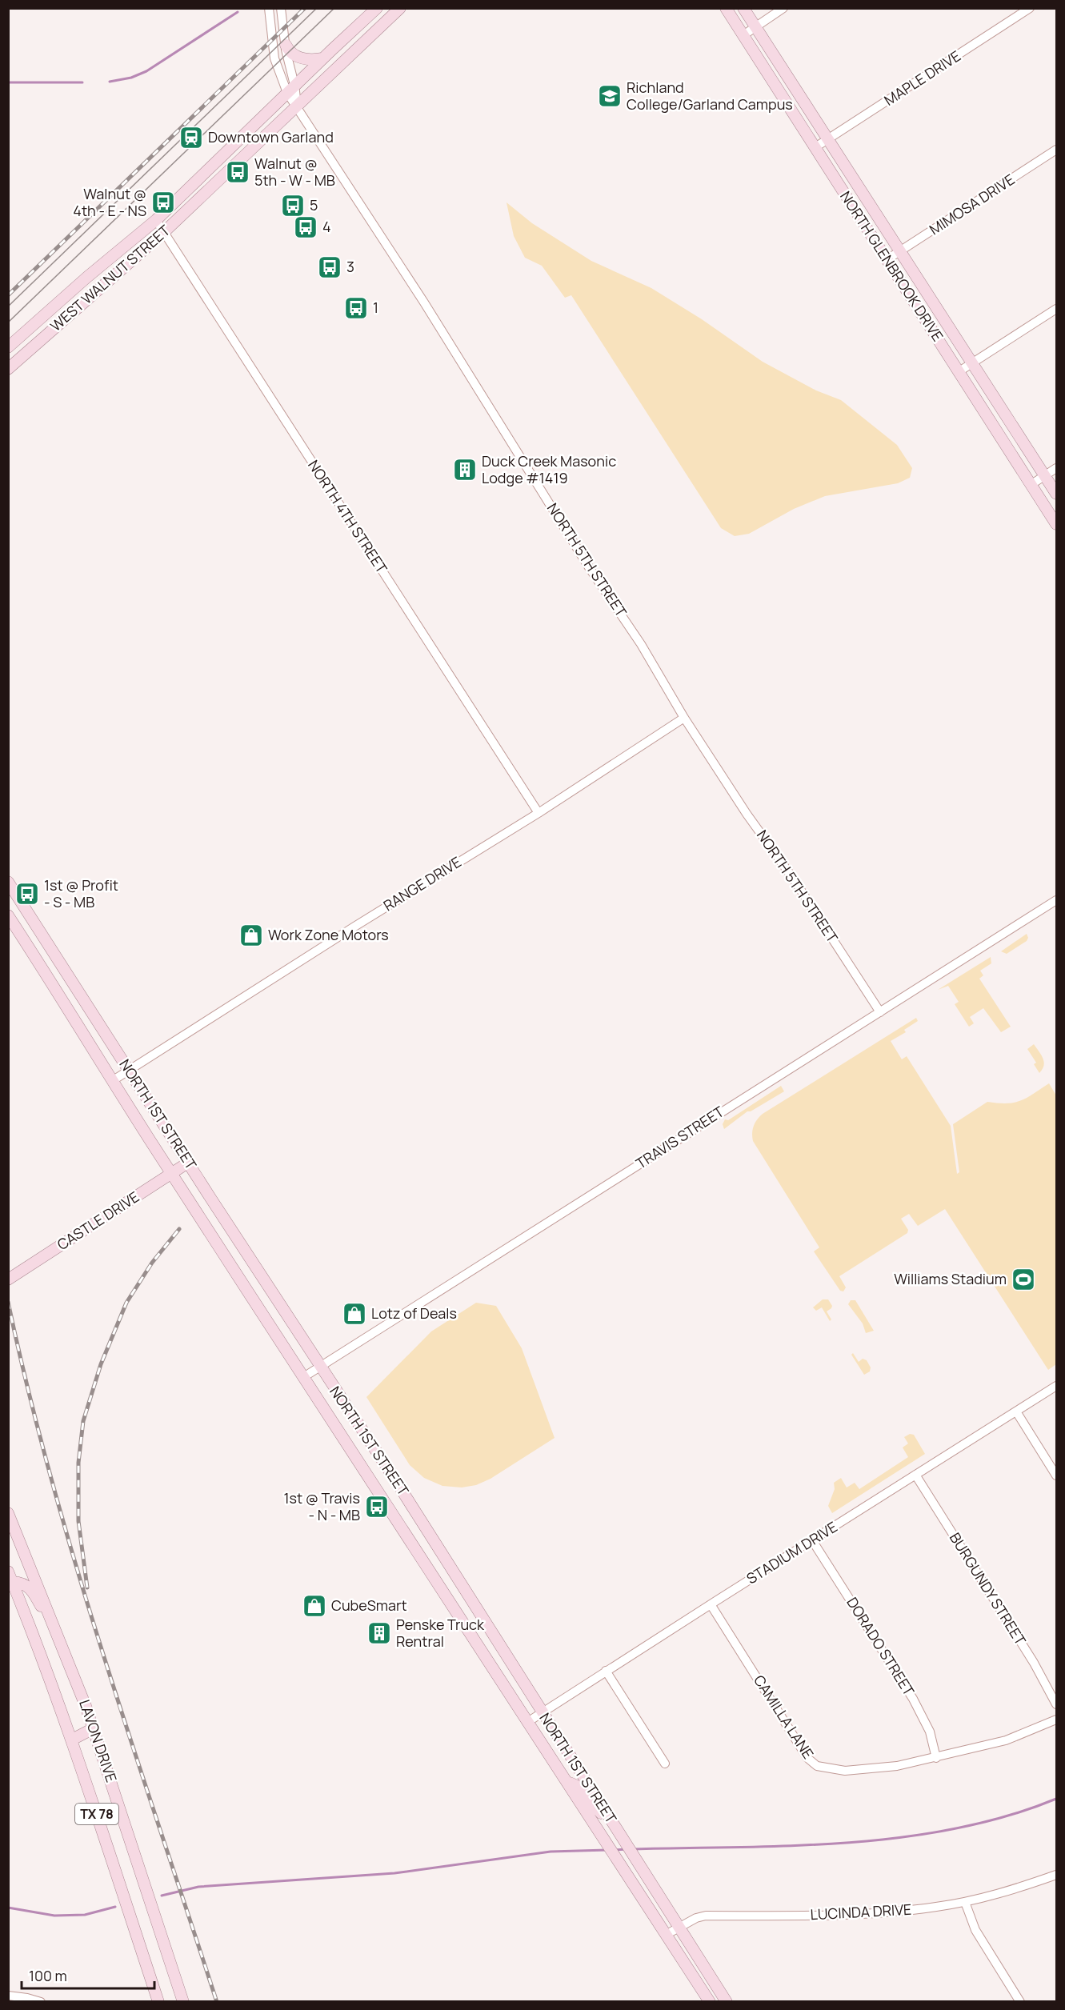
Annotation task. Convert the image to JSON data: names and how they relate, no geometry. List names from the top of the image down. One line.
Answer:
{"streets":{"main road":["NORTH GLENBROOK DRIVE","WEST WALNUT STREET","NORTH 1ST STREET","CASTLE DRIVE","LAVON DRIVE","TX 78"],"street":["MAPLE DRIVE","MIMOSA DRIVE","NORTH 4TH STREET","NORTH 5TH STREET","RANGE DRIVE","TRAVIS STREET","STADIUM DRIVE","BURGUNDY STREET","DORADO STREET","CAMILLA LANE","LUCINDA DRIVE"]},"crossings":[["MAPLE DRIVE","NORTH GLENBROOK DRIVE"],["MIMOSA DRIVE","NORTH GLENBROOK DRIVE"],["WEST WALNUT STREET","NORTH 4TH STREET"],["WEST WALNUT STREET","NORTH 5TH STREET"],["NORTH 4TH STREET","RANGE DRIVE"],["NORTH 5TH STREET","RANGE DRIVE"],["NORTH 5TH STREET","TRAVIS STREET"],["RANGE DRIVE","NORTH 1ST STREET"],["NORTH 1ST STREET","TRAVIS STREET"],["NORTH 1ST STREET","CASTLE DRIVE"],["NORTH 1ST STREET","STADIUM DRIVE"],["NORTH 1ST STREET","LUCINDA DRIVE"],["STADIUM DRIVE","BURGUNDY STREET"],["STADIUM DRIVE","DORADO STREET"],["STADIUM DRIVE","CAMILLA LANE"],["DORADO STREET","CAMILLA LANE"]],"places":{"school or university":["Richland College/Garland Campus"],"station":["Downtown Garland"],"bus stop":["Walnut @ 5th - W - MB","Walnut @ 4th - E - NS","5","4","3","1","1st @ Profit - S - MB","1st @ Travis - N - MB"],"building":["Duck Creek Masonic Lodge #1419","Penske Truck Rentral"],"shop":["Work Zone Motors","Lotz of Deals","CubeSmart"],"sports":["Williams Stadium"]},"scale_bar":"100 m"}
